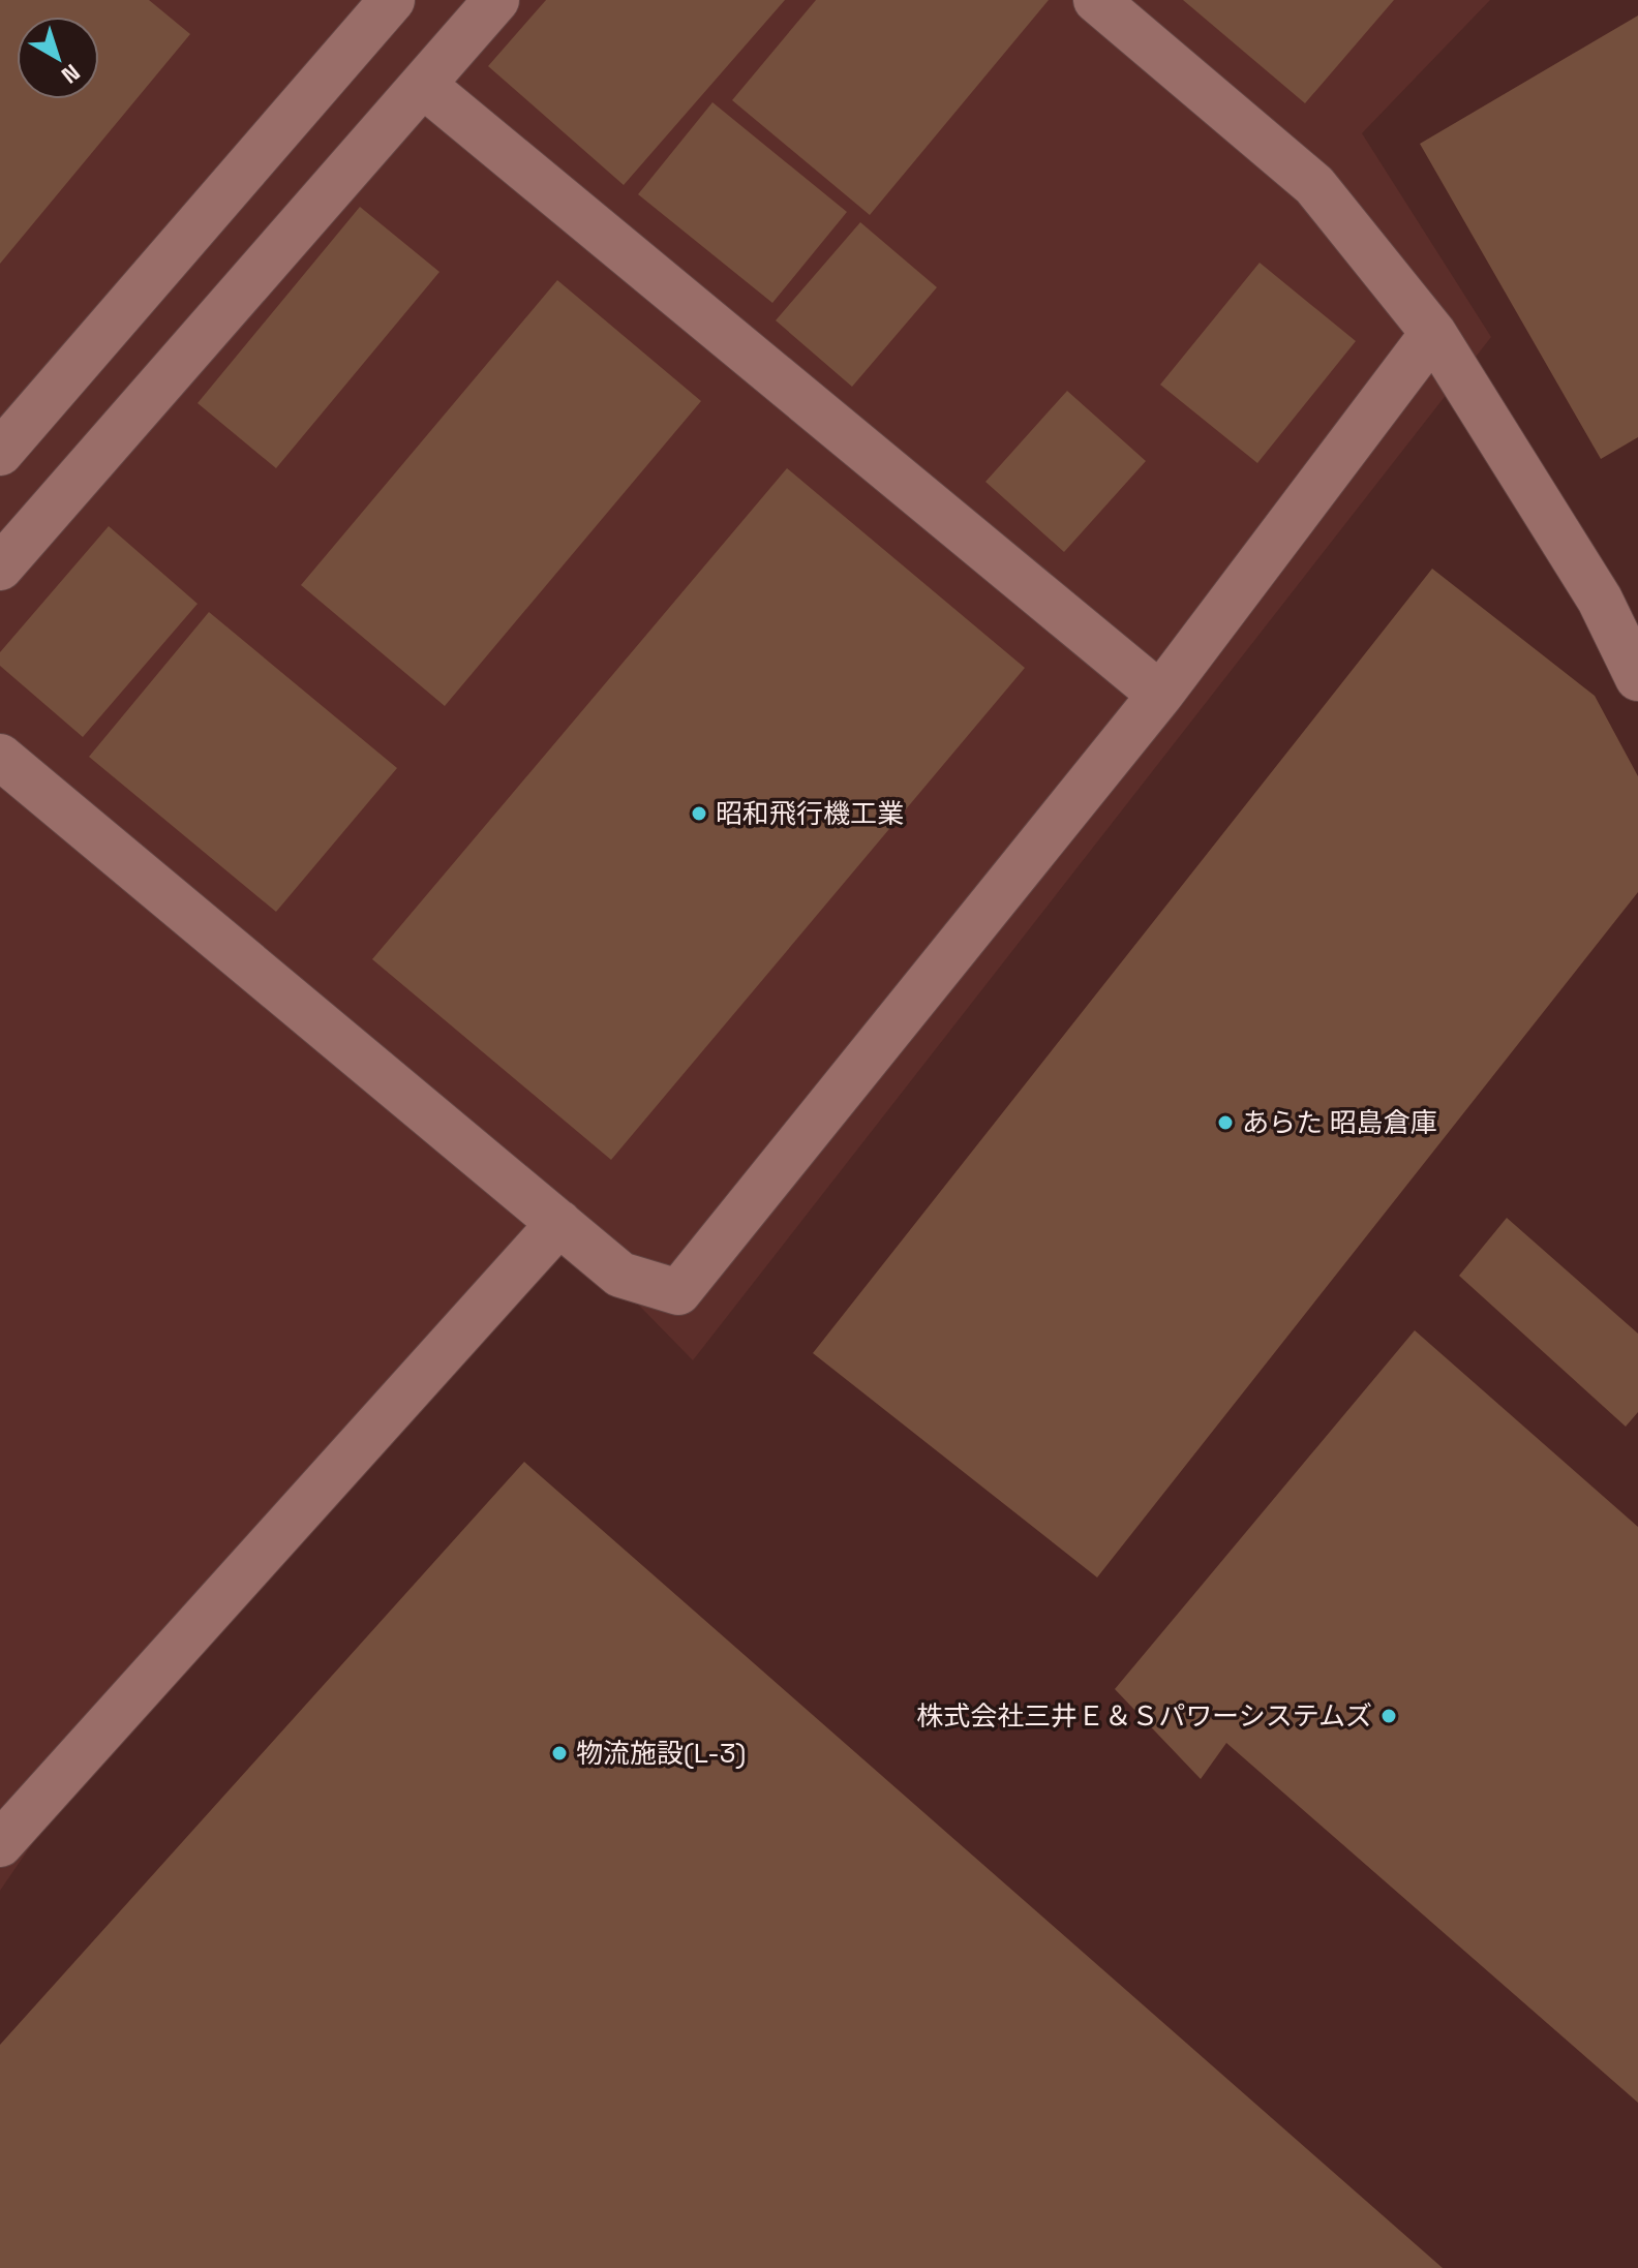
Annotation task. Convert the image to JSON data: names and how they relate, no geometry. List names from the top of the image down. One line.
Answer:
{"places":["昭和飛行機工業","あらた 昭島倉庫","株式会社三井Ｅ＆Ｓパワーシステムズ","物流施設(L-3)"],"north":"bottom right"}
